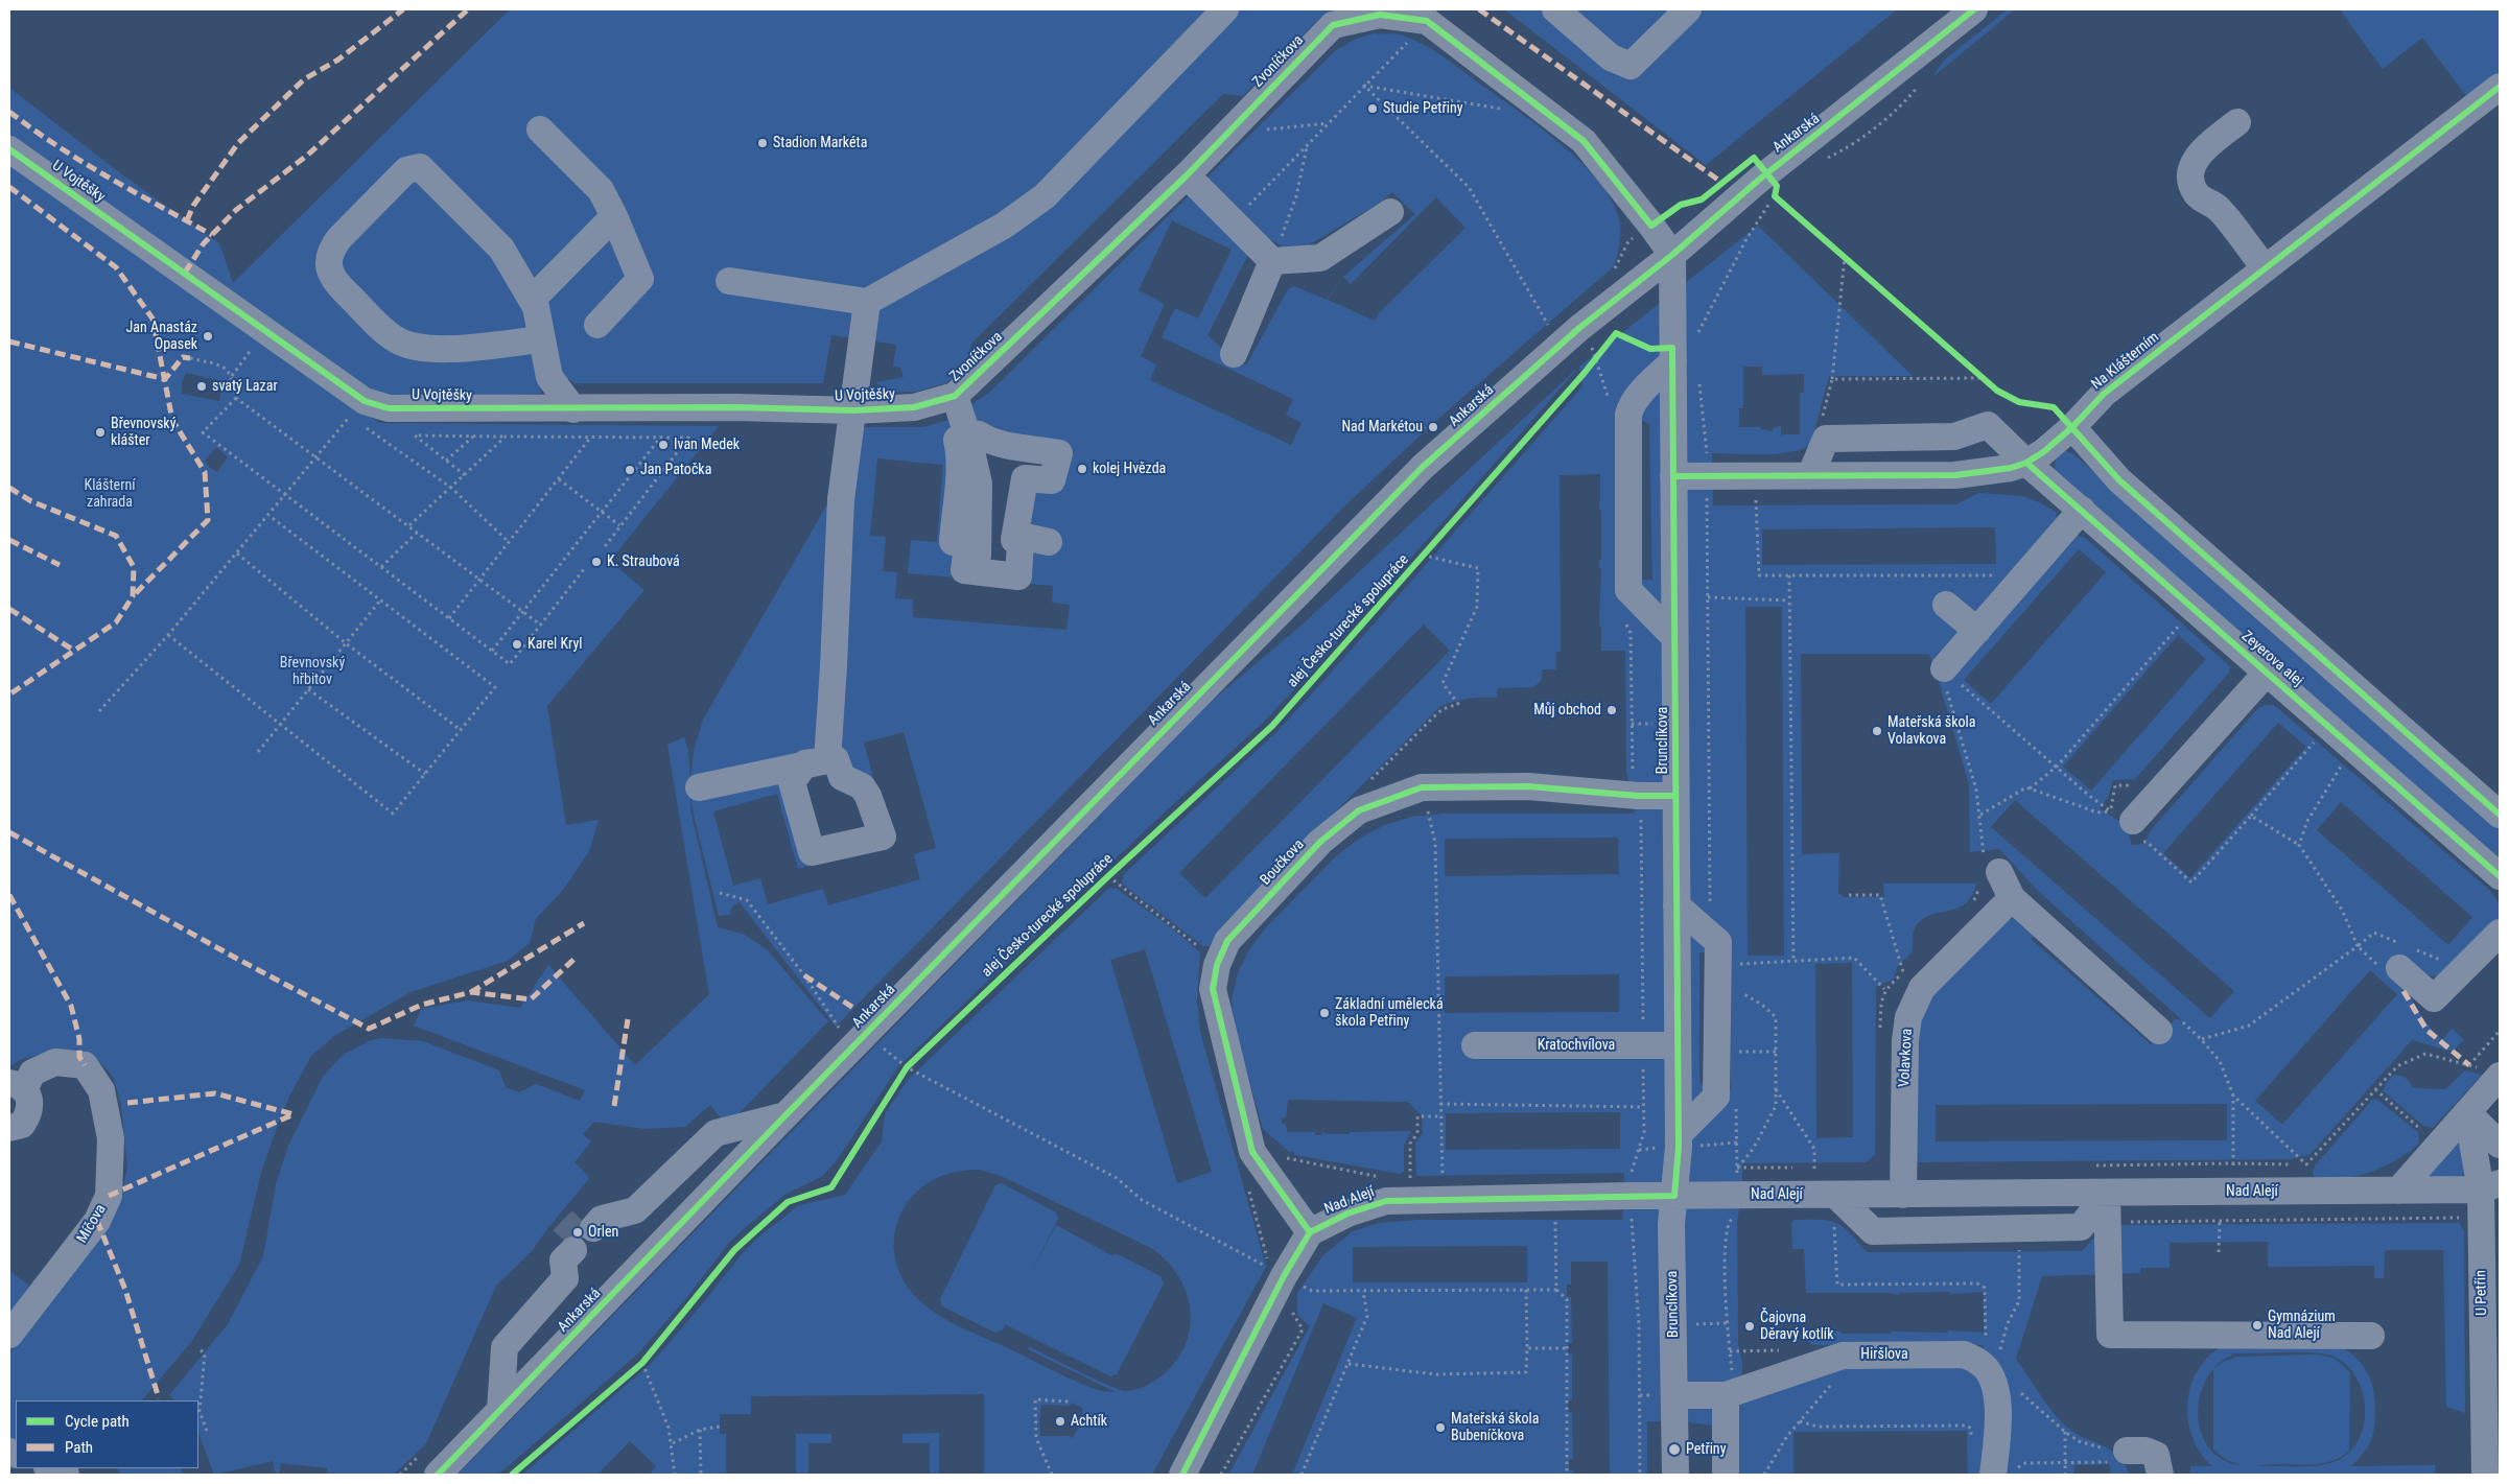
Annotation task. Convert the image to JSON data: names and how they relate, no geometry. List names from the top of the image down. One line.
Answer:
{"streets":{"street":["Zvoníčkova","Ankarská","U Vojtěšky","Na Klášterním","Zeyerova alej","Brunclíkova","Boučkova","Kratochvílova","Volavkova","Nad Alejí","Míčova","U Petřin","Hiršlova"],"cycle path":["alej Česko-turecké spolupráce"]},"crossings":[["Zvoníčkova","Ankarská"],["Zvoníčkova","U Vojtěšky"],["Zvoníčkova","Brunclíkova"],["Ankarská","Brunclíkova"],["Na Klášterním","Zeyerova alej"],["Na Klášterním","Brunclíkova"],["Brunclíkova","Boučkova"],["Brunclíkova","Kratochvílova"],["Brunclíkova","Nad Alejí"],["Brunclíkova","Hiršlova"],["Boučkova","Nad Alejí"],["Volavkova","Nad Alejí"],["Nad Alejí","U Petřin"]],"parks":["Klášterní zahrada","Břevnovský hřbitov"],"places":["Studie Petřiny","Stadion Markéta","Jan Anastáz Opasek","svatý Lazar","Nad Markétou","Břevnovský klášter","Ivan Medek","kolej Hvězda","Jan Patočka","K. Straubová","Karel Kryl","Můj obchod","Mateřská škola Volavkova","Základní umělecká škola Petřiny","Orlen","Gymnázium Nad Alejí","Čajovna Děravý kotlík","Achtík","Mateřská škola Bubeníčkova","Petřiny"],"legend":["Cycle path","Path"]}
